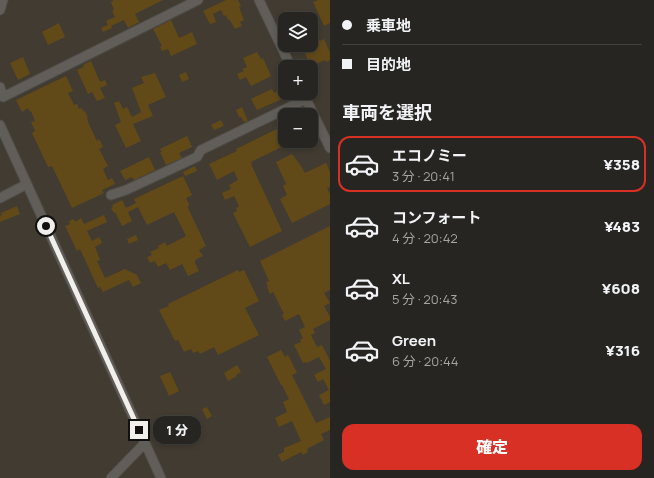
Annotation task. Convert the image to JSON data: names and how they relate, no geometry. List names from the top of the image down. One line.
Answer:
{"page":{"banner":["乗車地","目的地"],"map_buttons":["+","−"],"heading":"車両を選択","list":[{"name":"エコノミー","note":"3 分 · 20:41","value":"¥358"},{"name":"コンフォート","note":"4 分 · 20:42","value":"¥483"},{"name":"XL","note":"5 分 · 20:43","value":"¥608"},{"name":"Green","note":"6 分 · 20:44","value":"¥316"}],"bubble":"1 分","buttons":"確定"}}
